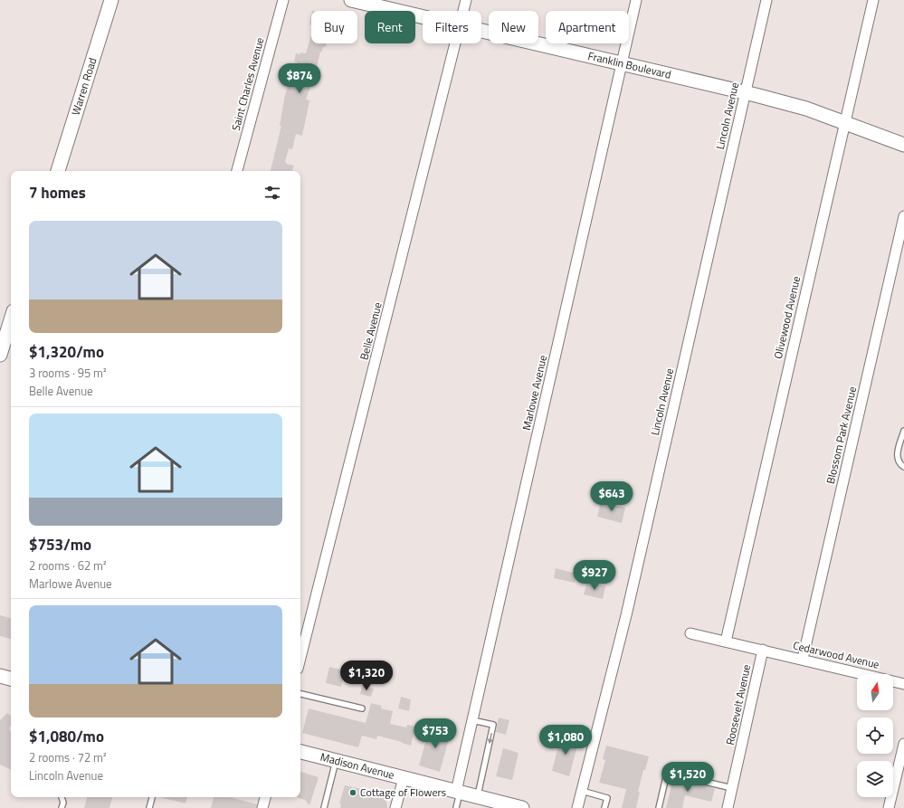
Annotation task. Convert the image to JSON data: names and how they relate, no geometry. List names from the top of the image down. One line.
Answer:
{"streets":{"street":["Franklin Boulevard","Saint Charles Avenue","Warren Road","Lincoln Avenue","Olivewood Avenue","Belle Avenue","Marlowe Avenue","Blossom Park Avenue","Cedarwood Avenue","Roosevelt Avenue","Madison Avenue"]},"crossings":[["Franklin Boulevard","Lincoln Avenue"],["Franklin Boulevard","Olivewood Avenue"],["Franklin Boulevard","Marlowe Avenue"],["Marlowe Avenue","Madison Avenue"],["Blossom Park Avenue","Cedarwood Avenue"],["Cedarwood Avenue","Roosevelt Avenue"]],"places":["Cottage of Flowers"],"north":"top","page":{"chip":["Buy","Rent","Filters","New","Apartment"],"price":["$874","$643","$927","$1,320","$753","$1,080","$1,520"],"heading":"7 homes","list":[{"name":"$1,320/mo","note":"3 rooms · 95 m² · Belle Avenue"},{"name":"$753/mo","note":"2 rooms · 62 m² · Marlowe Avenue"},{"name":"$1,080/mo","note":"2 rooms · 72 m² · Lincoln Avenue"}]}}
